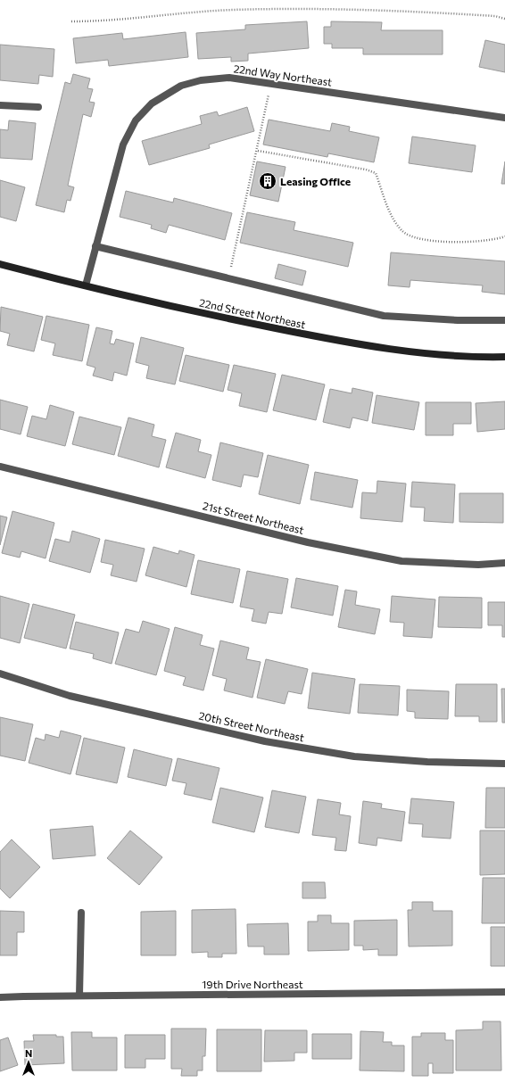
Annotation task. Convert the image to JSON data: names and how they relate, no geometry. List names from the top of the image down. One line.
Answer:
{"streets":{"street":["22nd Way Northeast","22nd Street Northeast","21st Street Northeast","20th Street Northeast","19th Drive Northeast"]},"crossings":[["22nd Way Northeast","22nd Street Northeast"]],"places":{"building":["Leasing Office"]},"north":"top"}
